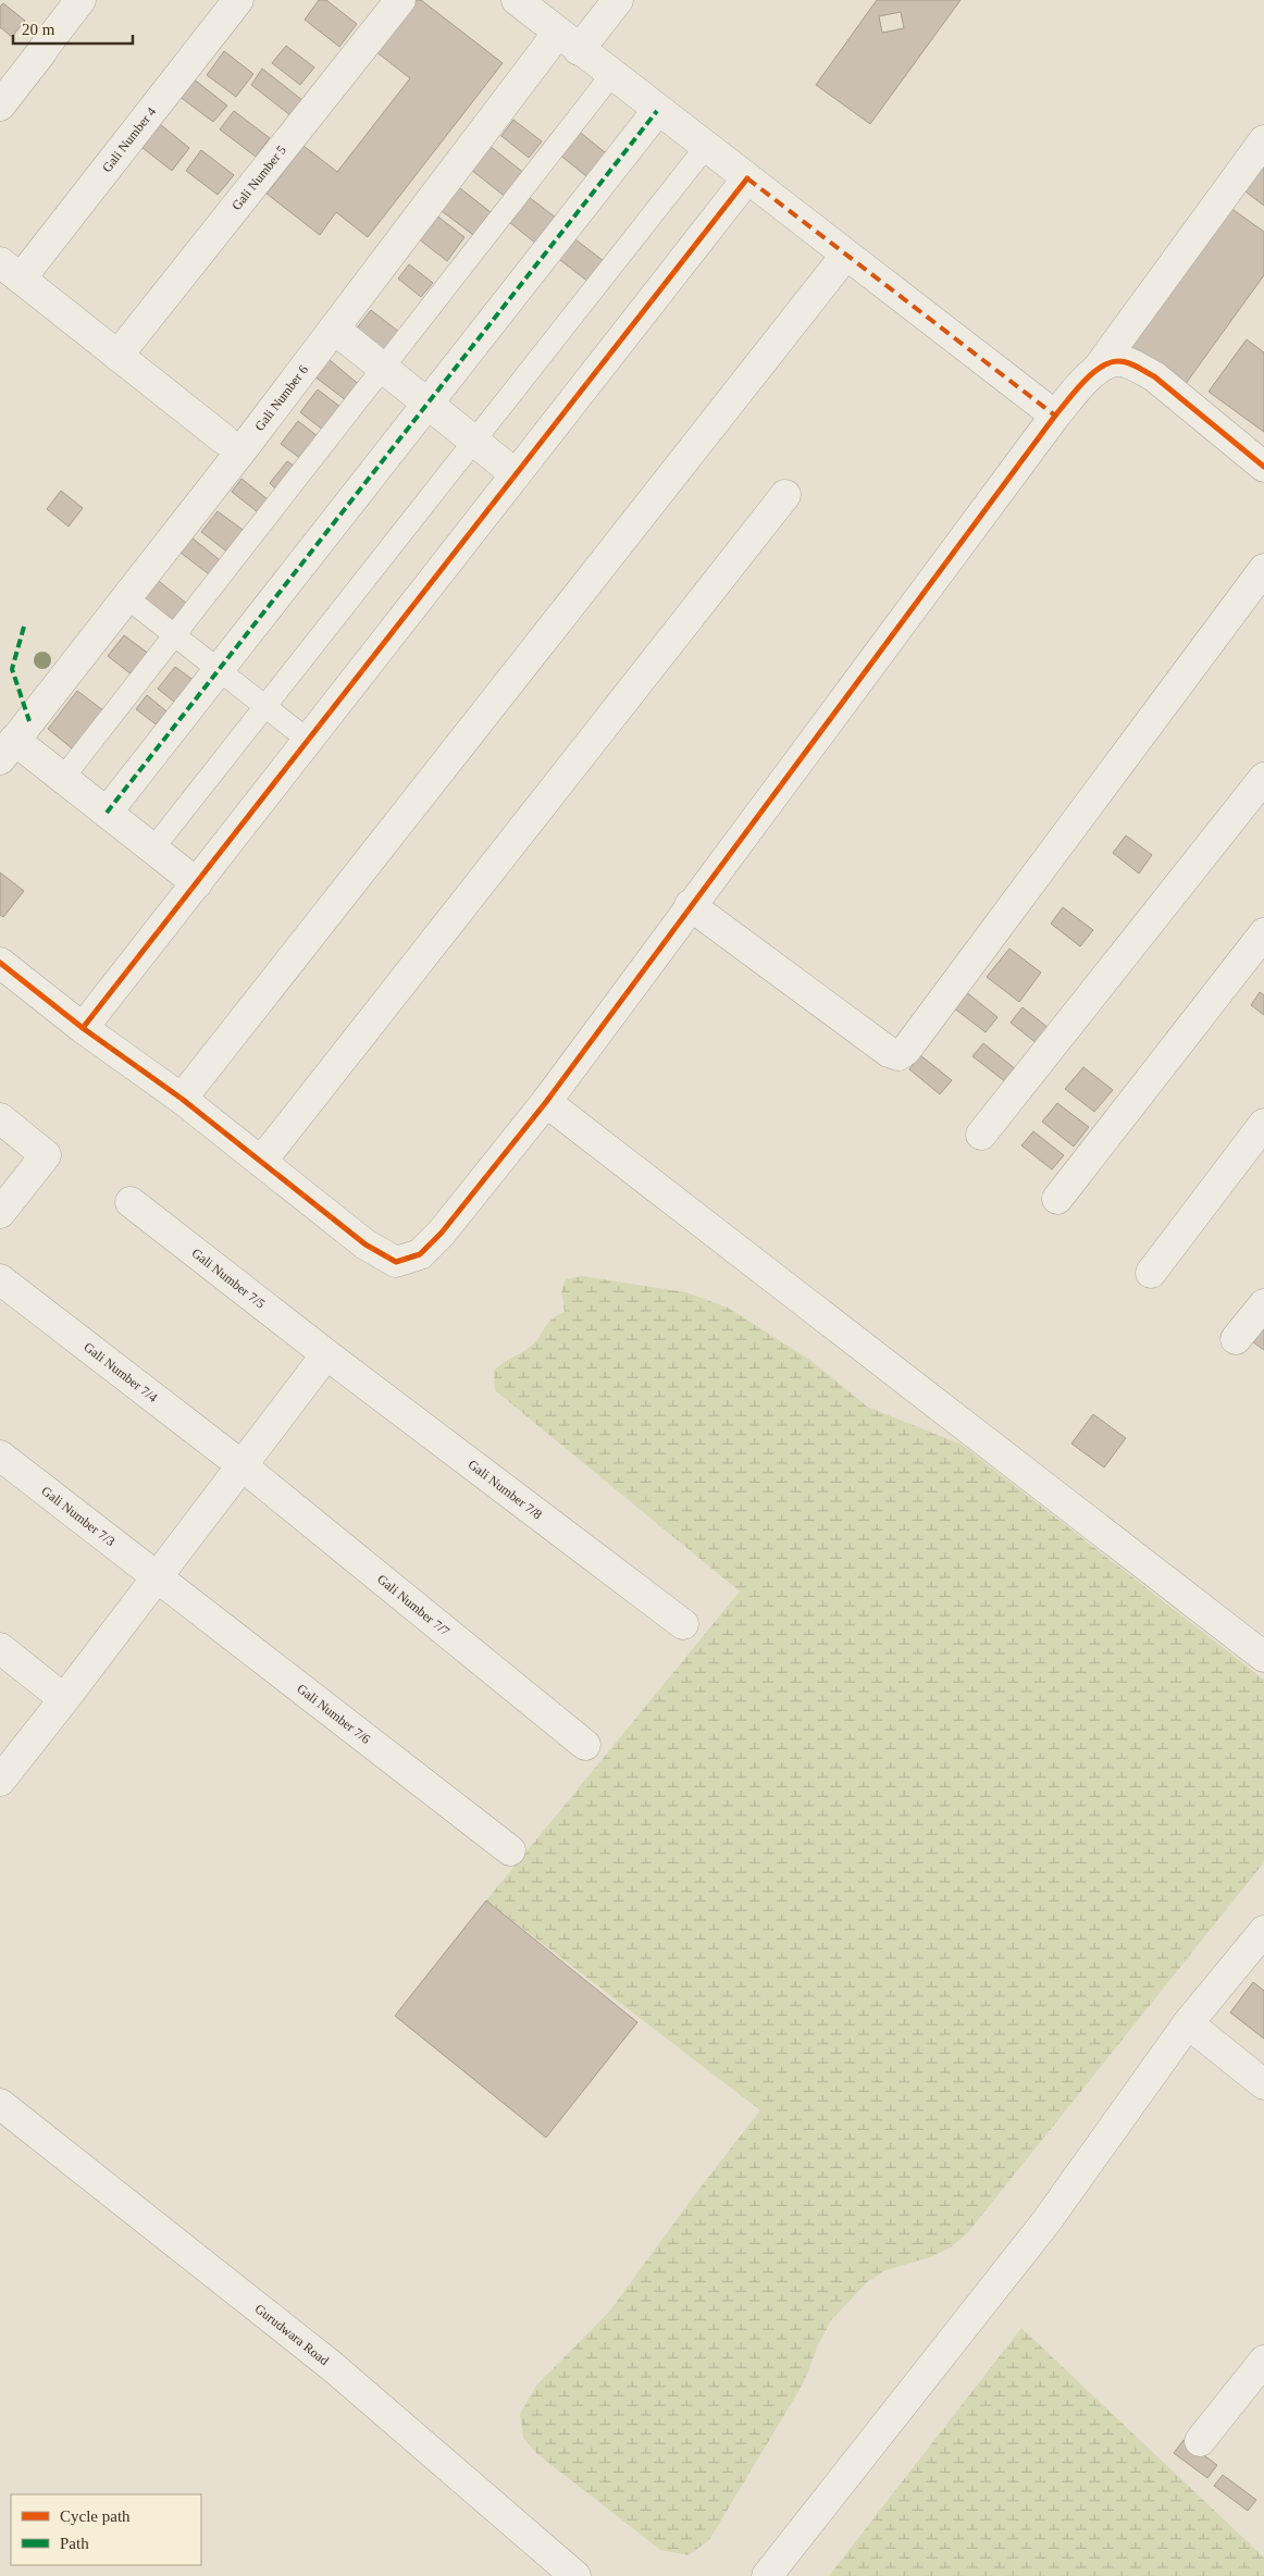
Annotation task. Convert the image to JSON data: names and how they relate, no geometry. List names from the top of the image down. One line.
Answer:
{"streets":{"street":["Gali Number 4","Gali Number 5","Gali Number 6","Gali Number 7/5","Gali Number 7/4","Gali Number 7/8","Gali Number 7/3","Gali Number 7/7","Gali Number 7/6","Gurudwara Road"]},"crossings":[["Gali Number 7/5","Gali Number 7/8"],["Gali Number 7/4","Gali Number 7/7"],["Gali Number 7/3","Gali Number 7/6"]],"legend":["Cycle path","Path"],"scale_bar":"20 m"}
